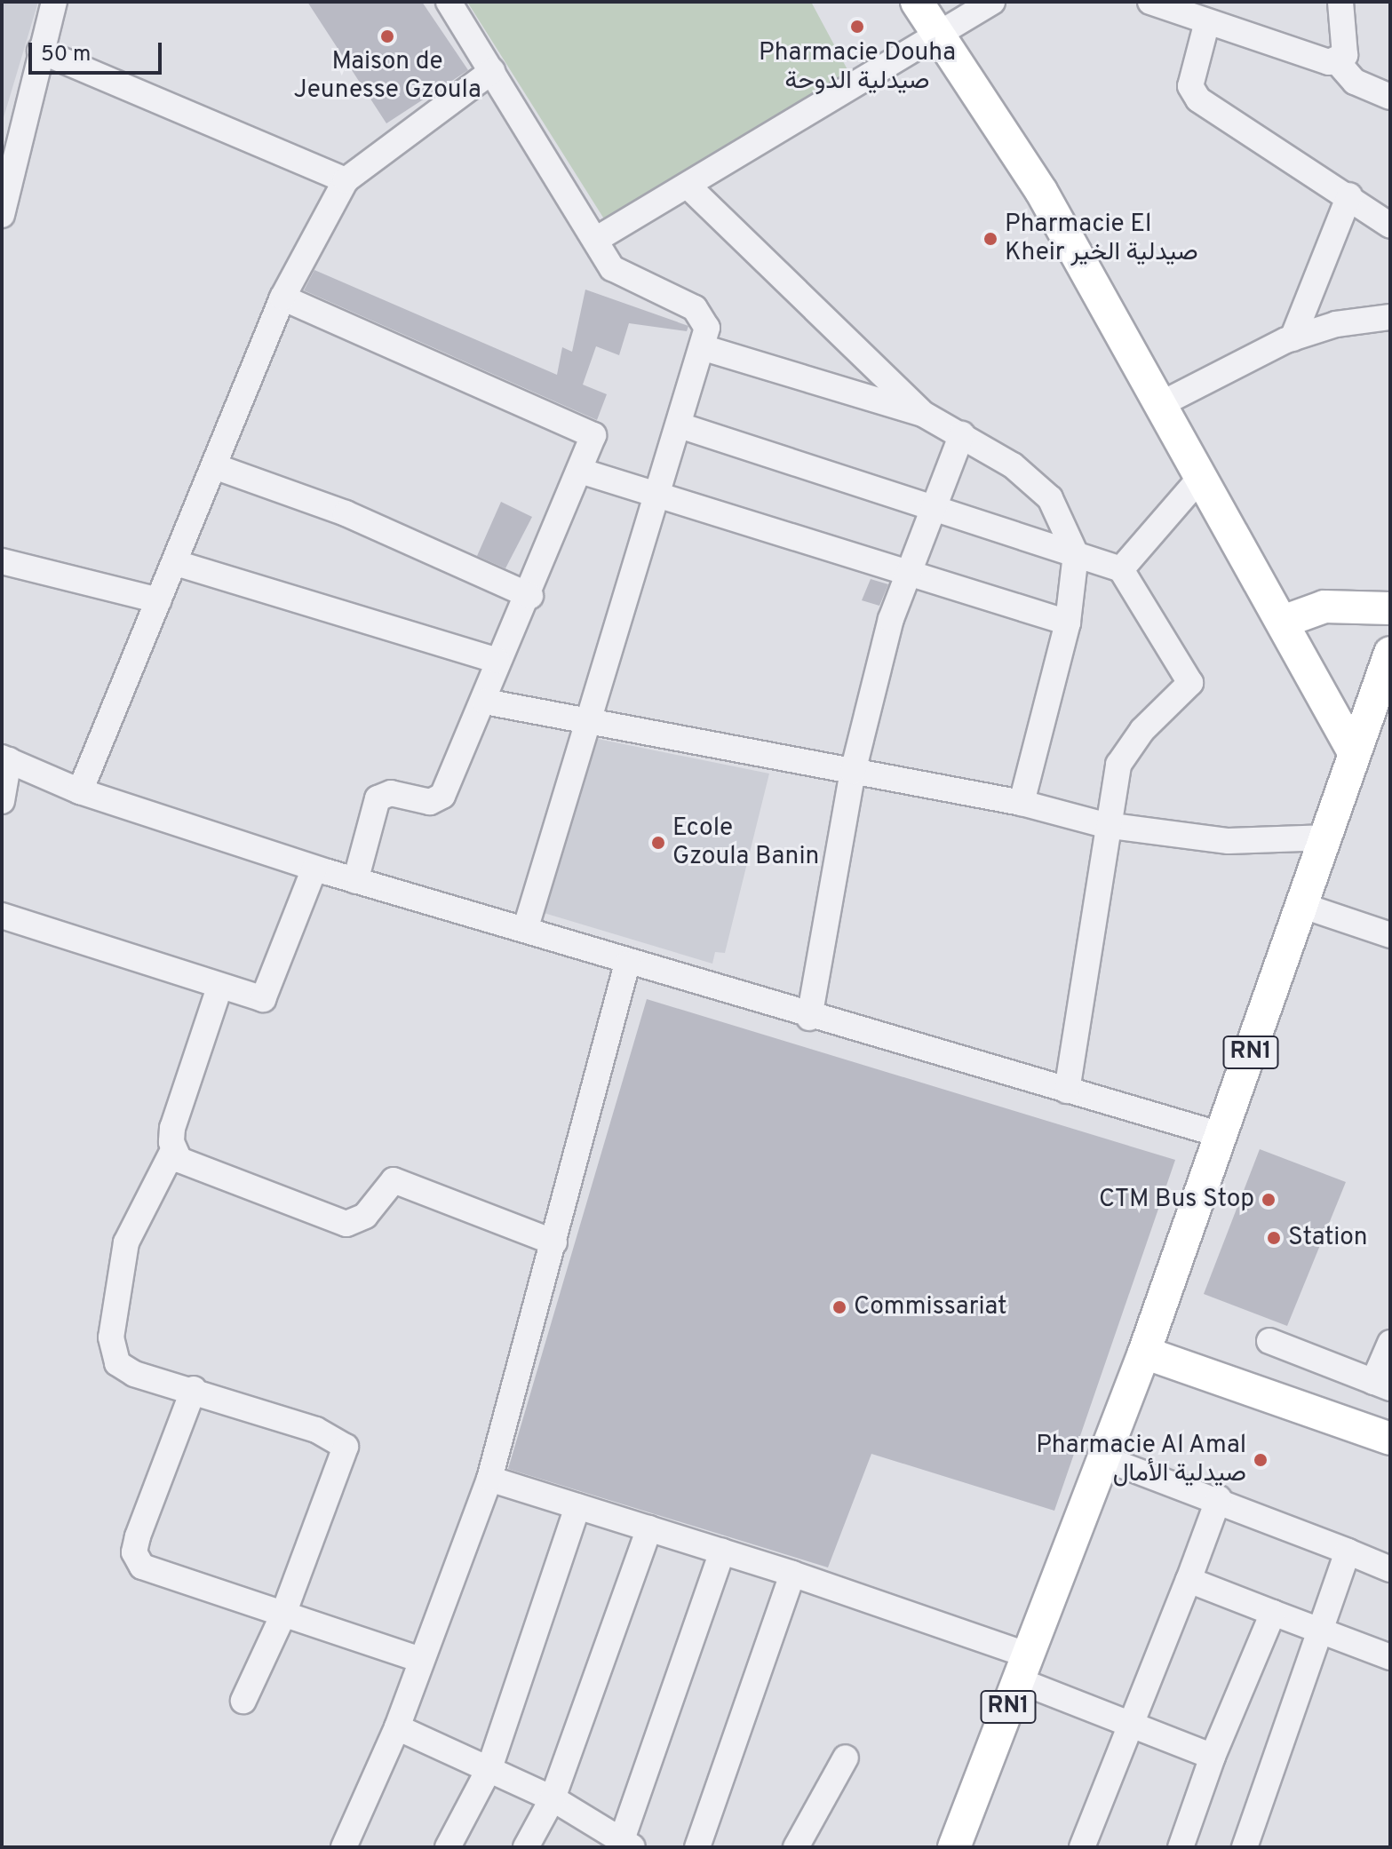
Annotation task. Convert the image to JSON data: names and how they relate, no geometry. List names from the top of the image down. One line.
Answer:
{"streets":{"main road":["RN1"]},"places":["Pharmacie Douha صيدلية الدوحة","Maison de Jeunesse Gzoula","Pharmacie El Kheir صيدلية الخير","Ecole Gzoula Banin","CTM Bus Stop","Station","Commissariat","Pharmacie Al Amal صيدلية الأمال"],"scale_bar":"50 m"}
